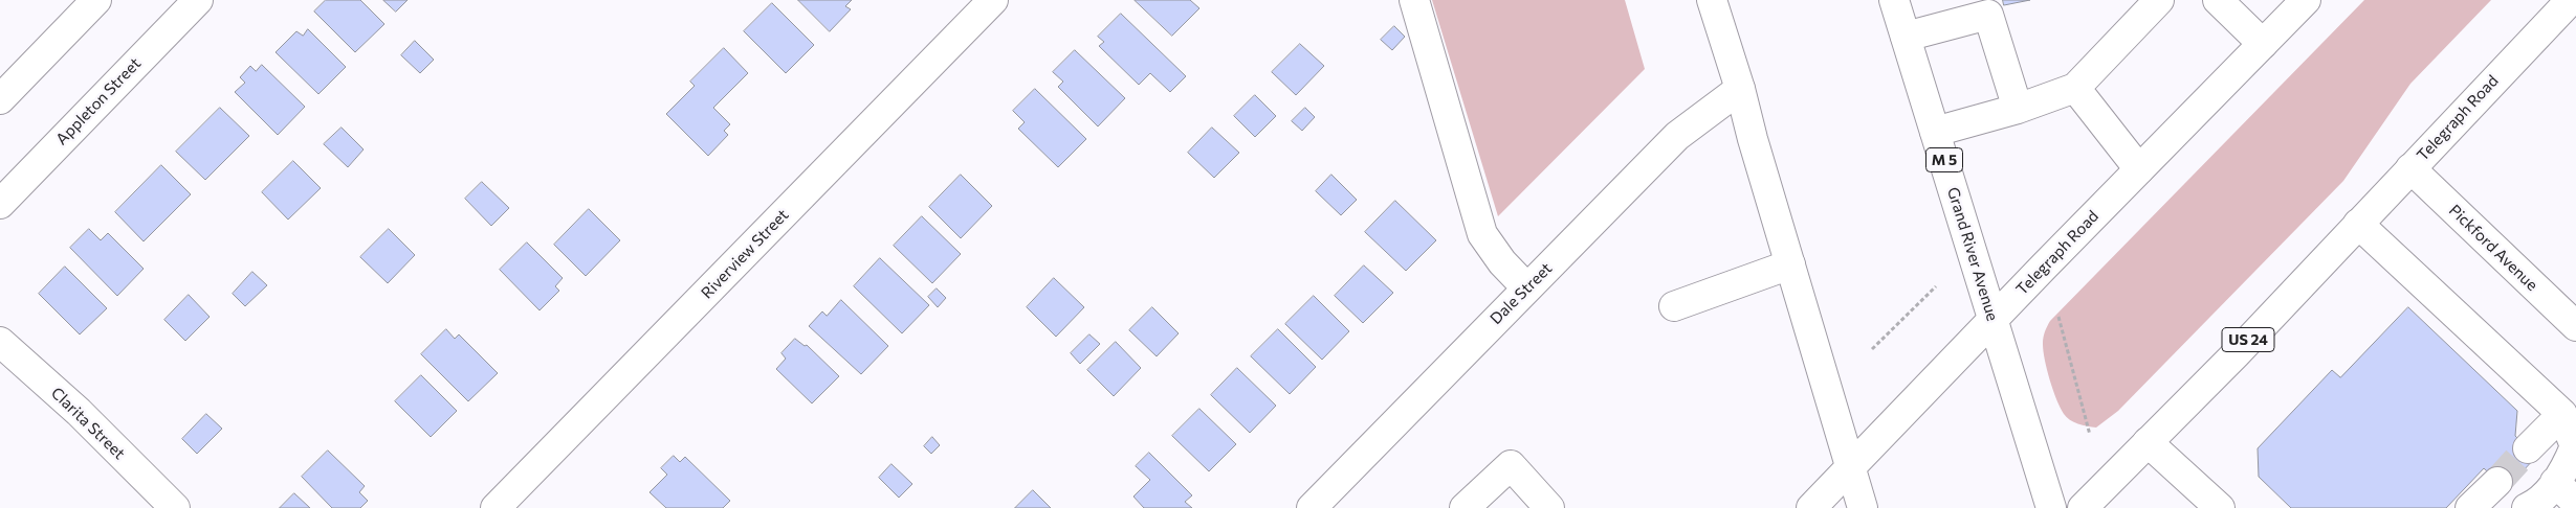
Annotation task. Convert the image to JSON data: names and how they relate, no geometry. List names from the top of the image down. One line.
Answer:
{"streets":{"main road":["Appleton Street","Telegraph Road","M 5","Pickford Avenue","Riverview Street","Grand River Avenue","Dale Street","US 24","Clarita Street"]},"crossings":[["Telegraph Road","Pickford Avenue"],["Telegraph Road","Grand River Avenue"]]}
